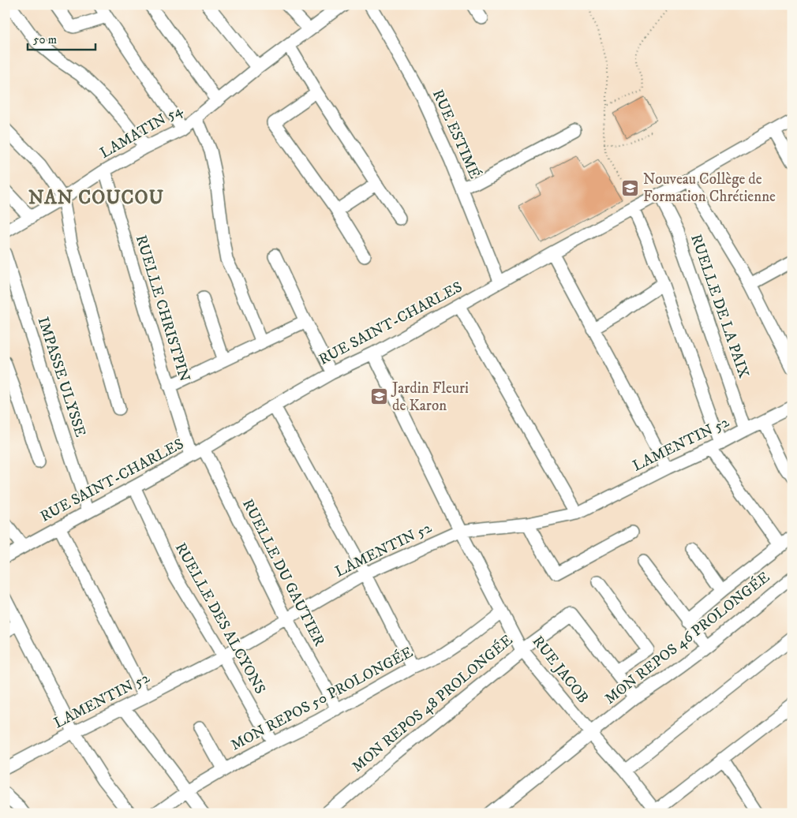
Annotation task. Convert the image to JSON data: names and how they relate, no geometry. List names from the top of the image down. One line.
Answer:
{"streets":{"street":["LAMATIN 54","RUE ESTIMÉ","RUELLE DE LA PAIX","RUELLE CHRISTPIN","RUE SAINT-CHARLES","IMPASSE ULYSSE","LAMENTIN 52","RUELLE DU GAUTIER","RUELLE DES ALCYONS","MON REPOS 46 PROLONGÉE","RUE JACOB","MON REPOS 50 PROLONGÉE","MON REPOS 48 PROLONGÉE"]},"crossings":[["LAMATIN 54","RUELLE CHRISTPIN"],["RUE ESTIMÉ","RUE SAINT-CHARLES"],["RUELLE DE LA PAIX","RUE SAINT-CHARLES"],["RUELLE DE LA PAIX","LAMENTIN 52"],["RUELLE CHRISTPIN","RUE SAINT-CHARLES"],["RUE SAINT-CHARLES","IMPASSE ULYSSE"],["RUE SAINT-CHARLES","RUELLE DU GAUTIER"],["RUE SAINT-CHARLES","RUELLE DES ALCYONS"],["RUE SAINT-CHARLES","RUE JACOB"],["LAMENTIN 52","RUELLE DU GAUTIER"],["LAMENTIN 52","RUELLE DES ALCYONS"],["LAMENTIN 52","RUE JACOB"],["RUELLE DU GAUTIER","MON REPOS 50 PROLONGÉE"],["RUELLE DES ALCYONS","MON REPOS 50 PROLONGÉE"],["MON REPOS 46 PROLONGÉE","RUE JACOB"],["MON REPOS 46 PROLONGÉE","MON REPOS 48 PROLONGÉE"],["RUE JACOB","MON REPOS 50 PROLONGÉE"],["RUE JACOB","MON REPOS 48 PROLONGÉE"]],"districts":["NAN COUCOU"],"places":{"school or university":["Nouveau Collège de Formation Chrétienne","Jardin Fleuri de Karon"]},"scale_bar":"50 m"}
